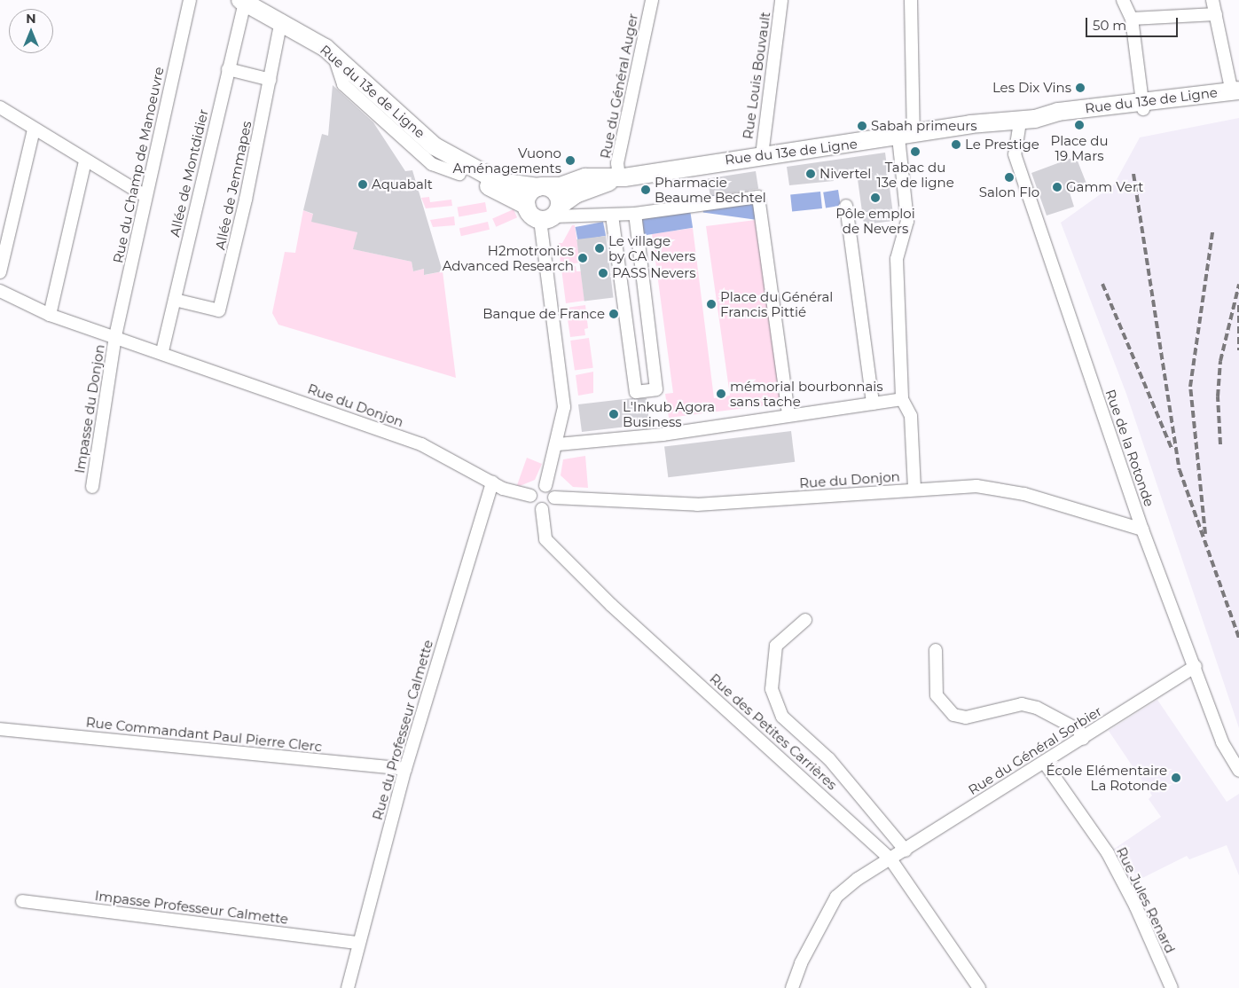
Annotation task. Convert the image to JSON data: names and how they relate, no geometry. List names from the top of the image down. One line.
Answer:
{"streets":{"main road":["Rue du 13e de Ligne"],"street":["Rue Louis Bouvault","Rue du Général Auger","Rue du Champ de Manoeuvre","Allée de Montdidier","Allée de Jemmapes","Rue du Donjon","Impasse du Donjon","Rue de la Rotonde","Rue du Professeur Calmette","Rue des Petites Carrières","Rue Commandant Paul Pierre Clerc","Rue du Général Sorbier","Rue Jules Renard","Impasse Professeur Calmette"]},"crossings":[["Rue Louis Bouvault","Rue du 13e de Ligne"],["Rue du Général Auger","Rue du 13e de Ligne"],["Rue du 13e de Ligne","Allée de Montdidier"],["Rue du 13e de Ligne","Allée de Jemmapes"],["Rue du 13e de Ligne","Rue de la Rotonde"],["Rue du Champ de Manoeuvre","Rue du Donjon"],["Rue du Champ de Manoeuvre","Impasse du Donjon"],["Allée de Montdidier","Allée de Jemmapes"],["Allée de Montdidier","Rue du Donjon"],["Rue du Donjon","Impasse du Donjon"],["Rue du Donjon","Rue de la Rotonde"],["Rue du Donjon","Rue du Professeur Calmette"],["Rue du Donjon","Rue des Petites Carrières"],["Rue de la Rotonde","Rue du Général Sorbier"],["Rue du Professeur Calmette","Rue Commandant Paul Pierre Clerc"],["Rue du Professeur Calmette","Impasse Professeur Calmette"],["Rue des Petites Carrières","Rue du Général Sorbier"],["Rue du Général Sorbier","Rue Jules Renard"]],"places":["Les Dix Vins","Place du 19 Mars","Sabah primeurs","Le Prestige","Tabac du 13e de ligne","Vuono Aménagements","Nivertel","Salon Flo","Aquabalt","Gamm Vert","Pharmacie Beaume Bechtel","Pôle emploi de Nevers","Le village by CA Nevers","H2motronics Advanced Research","PASS Nevers","Place du Général Francis Pittié","Banque de France","mémorial bourbonnais sans tache","L'Inkub Agora Business","École Elémentaire La Rotonde"],"scale_bar":"50 m","north":"top"}
